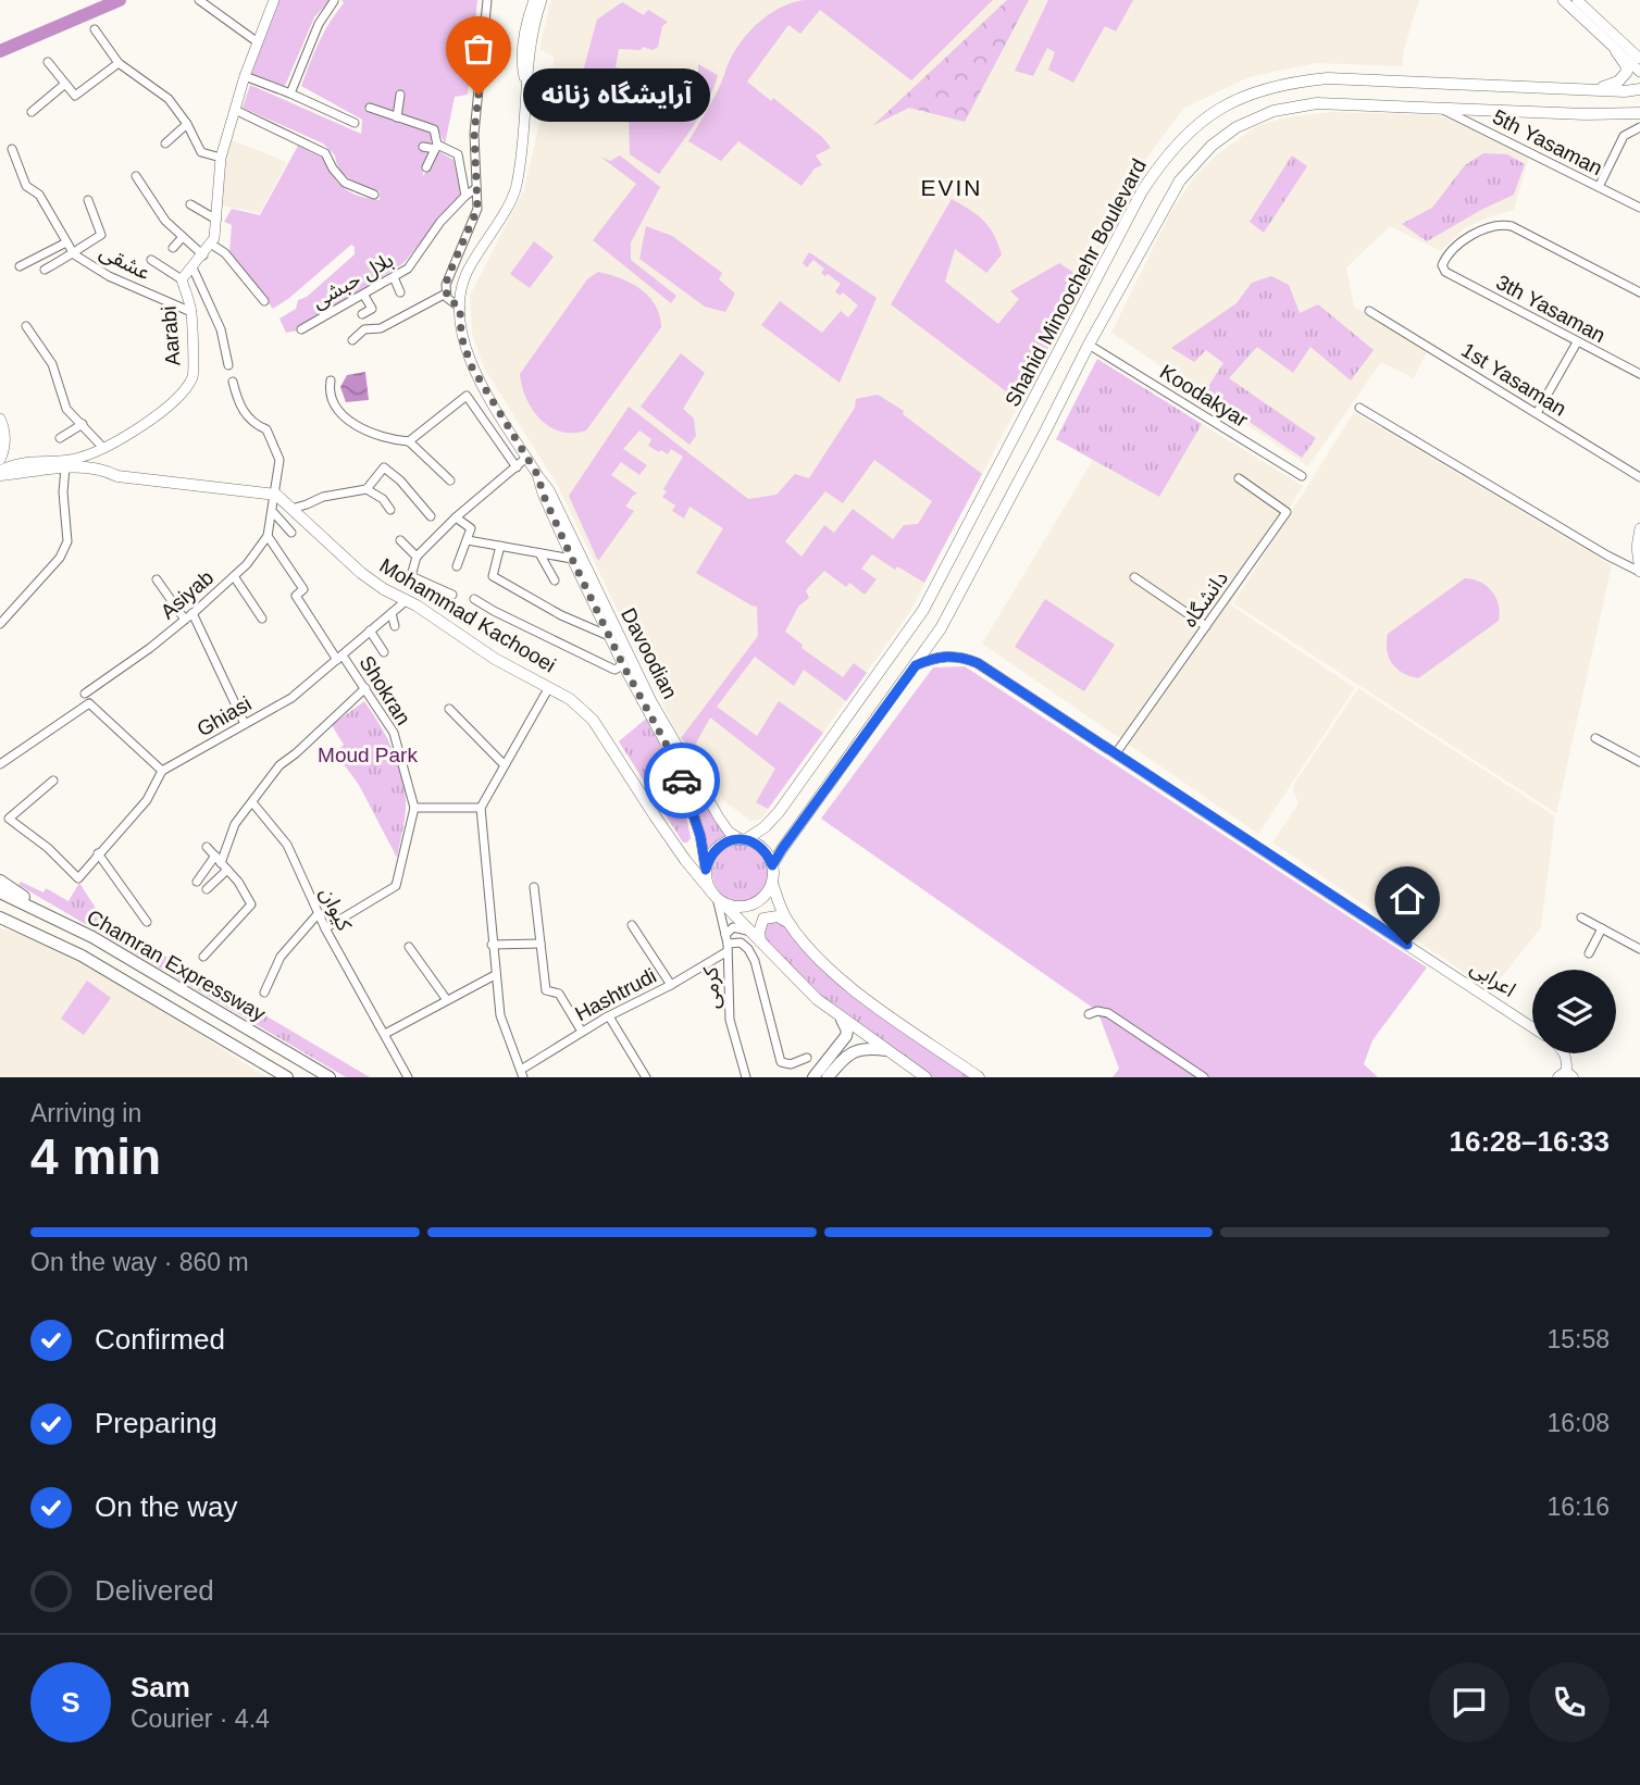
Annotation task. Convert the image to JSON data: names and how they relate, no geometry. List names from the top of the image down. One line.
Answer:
{"streets":{"highway":["Chamran Expressway"],"main road":["Shahid Minoochehr Boulevard","Mohammad Kachooei"],"street":["5th Yasaman","عشقی","بلال حبشی","3th Yasaman","Aarabi","1st Yasaman","Koodakyar","Asiyab","دانشگاه","Davoodian","Shokran","Ghiasi","کیوان","اعرابی","کرمی","Hashtrudi"]},"crossings":[["5th Yasaman","Shahid Minoochehr Boulevard"],["عشقی","Aarabi"],["Shahid Minoochehr Boulevard","Koodakyar"],["Shahid Minoochehr Boulevard","Mohammad Kachooei"],["Shahid Minoochehr Boulevard","Davoodian"],["Shahid Minoochehr Boulevard","اعرابی"],["Shahid Minoochehr Boulevard","کرمی"],["Asiyab","Mohammad Kachooei"],["Asiyab","Shokran"],["دانشگاه","اعرابی"],["Mohammad Kachooei","Davoodian"],["Mohammad Kachooei","Ghiasi"],["Mohammad Kachooei","کرمی"],["Davoodian","کرمی"],["Shokran","Ghiasi"],["Shokran","کیوان"],["کرمی","Hashtrudi"]],"districts":["EVIN"],"parks":["Moud Park"],"places":["آرایشگاه زنانه"],"page":{"bubble":"آرایشگاه زنانه","heading":["4 min","Arriving in","16:28–16:33"],"panel":["Sam","Courier · 4.4"],"bar":"On the way · 860 m","list":[["Confirmed","15:58"],["Preparing","16:08"],["On the way","16:16"],"Delivered"],"round":"S"}}
